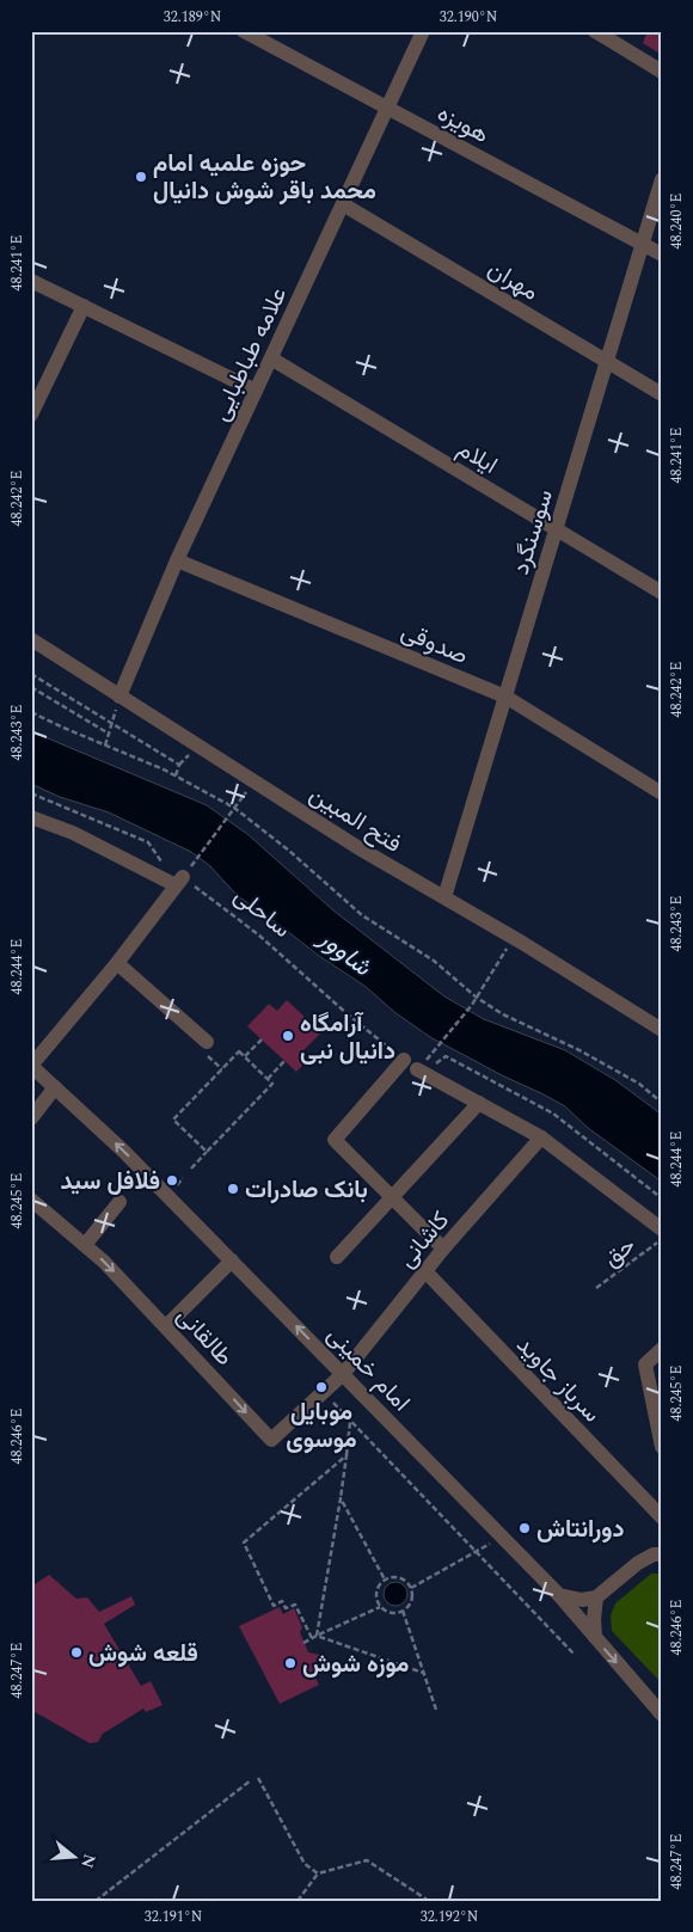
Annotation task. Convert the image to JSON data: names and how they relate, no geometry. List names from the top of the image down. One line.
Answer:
{"streets":{"street":["هویزه","مهران","علامه طباطبایی","ایلام","سوسنگرد","صدوقی","فتح المبین","کاشانی","طالقانی","امام خمینی","سرباز جاوید"],"path":["ساحلی","حق"]},"crossings":[["هویزه","علامه طباطبایی"],["هویزه","سوسنگرد"],["مهران","علامه طباطبایی"],["مهران","سوسنگرد"],["علامه طباطبایی","ایلام"],["علامه طباطبایی","صدوقی"],["علامه طباطبایی","فتح المبین"],["ایلام","سوسنگرد"],["سوسنگرد","صدوقی"],["سوسنگرد","فتح المبین"],["کاشانی","طالقانی"],["کاشانی","امام خمینی"],["کاشانی","سرباز جاوید"],["طالقانی","امام خمینی"]],"one_way":["طالقانی"],"water":["شاوور"],"places":["حوزه علمیه امام محمد باقر شوش دانیال","آرامگاه دانیال نبی","فلافل سید","بانک صادرات","موبایل موسوى","دورانتاش","قلعه شوش","موزه شوش"],"north":"right","coordinates":["32.189°N","32.190°N","48.240°E","48.241°E","48.242°E","48.243°E","48.244°E","48.245°E","48.246°E","48.247°E","32.191°N","32.192°N"]}
